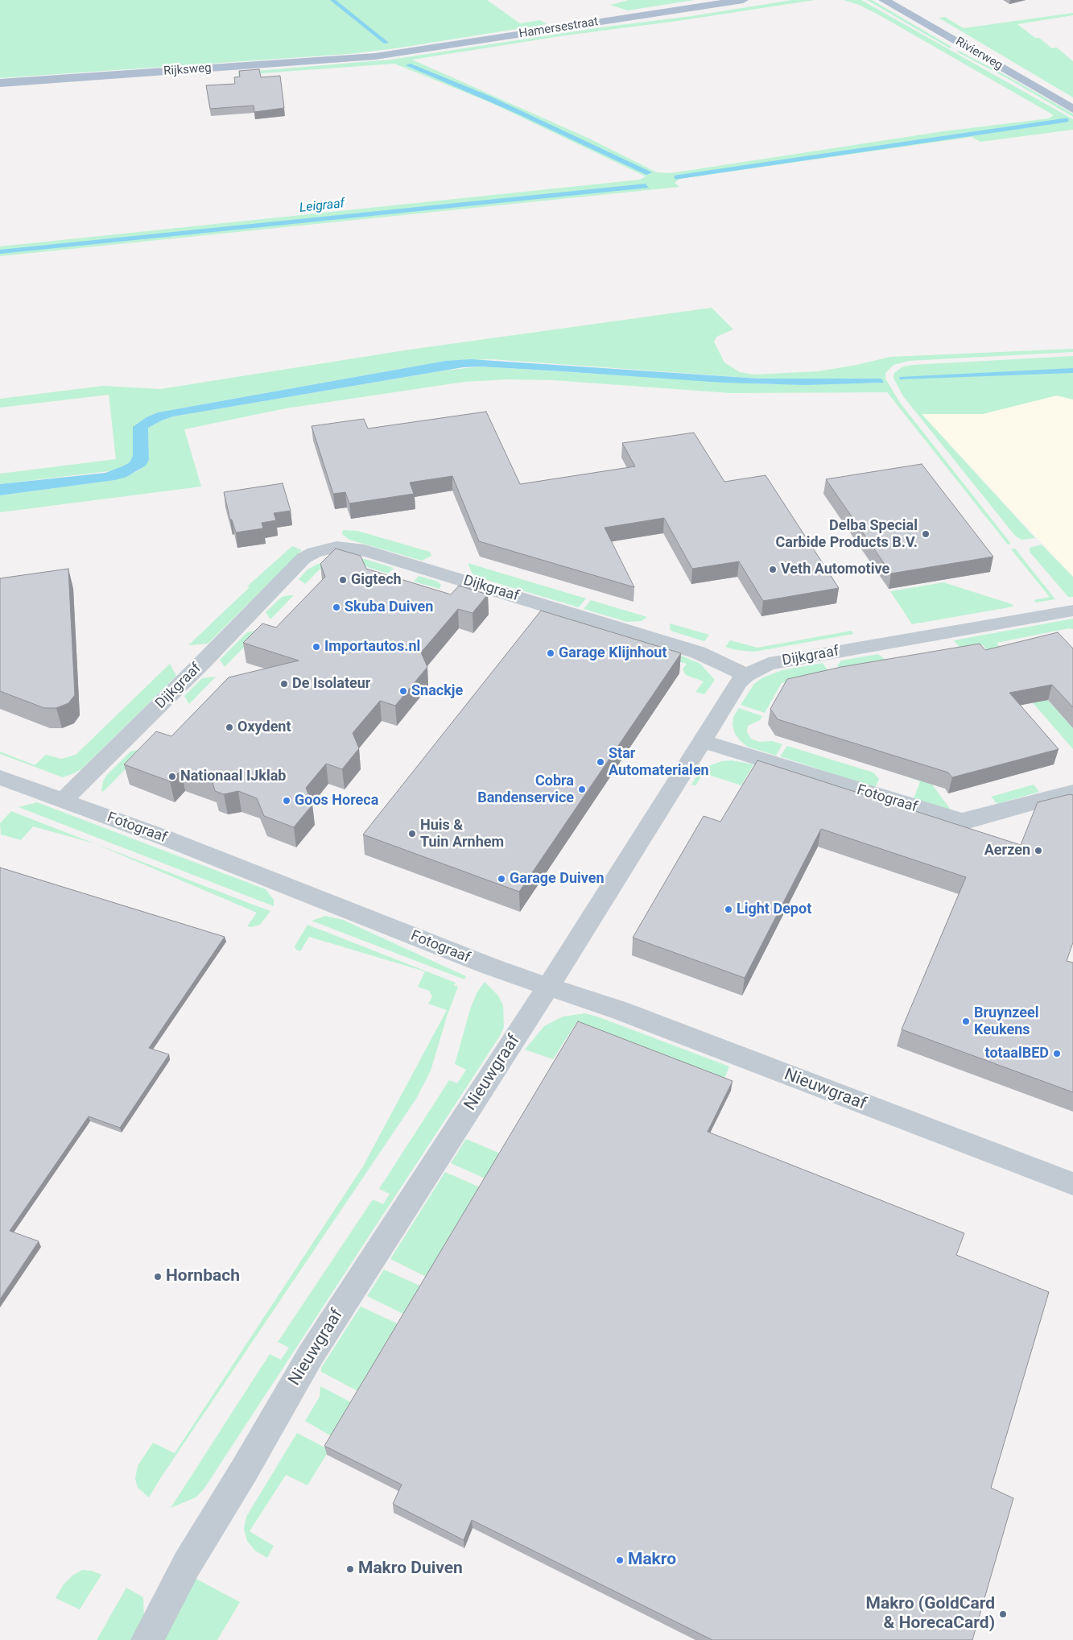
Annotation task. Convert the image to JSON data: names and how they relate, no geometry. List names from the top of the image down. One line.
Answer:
{"streets":{"main road":["Hamersestraat","Rivierweg","Rijksweg"],"street":["Dijkgraaf","Fotograaf","Nieuwgraaf"]},"crossings":[["Hamersestraat","Rijksweg"],["Dijkgraaf","Fotograaf"],["Fotograaf","Nieuwgraaf"]],"water":["Leigraaf"],"places":["Delba Special Carbide Products B.V.","Veth Automotive","Gigtech","Skuba Duiven","Importautos.nl","Garage Klijnhout","De Isolateur","Snackje","Oxydent","Star Automaterialen","Nationaal IJklab","Cobra Bandenservice","Goos Horeca","Huis & Tuin Arnhem","Aerzen","Garage Duiven","Light Depot","Bruynzeel Keukens","totaalBED","Hornbach","Makro","Makro Duiven","Makro (GoldCard & HorecaCard)"]}
